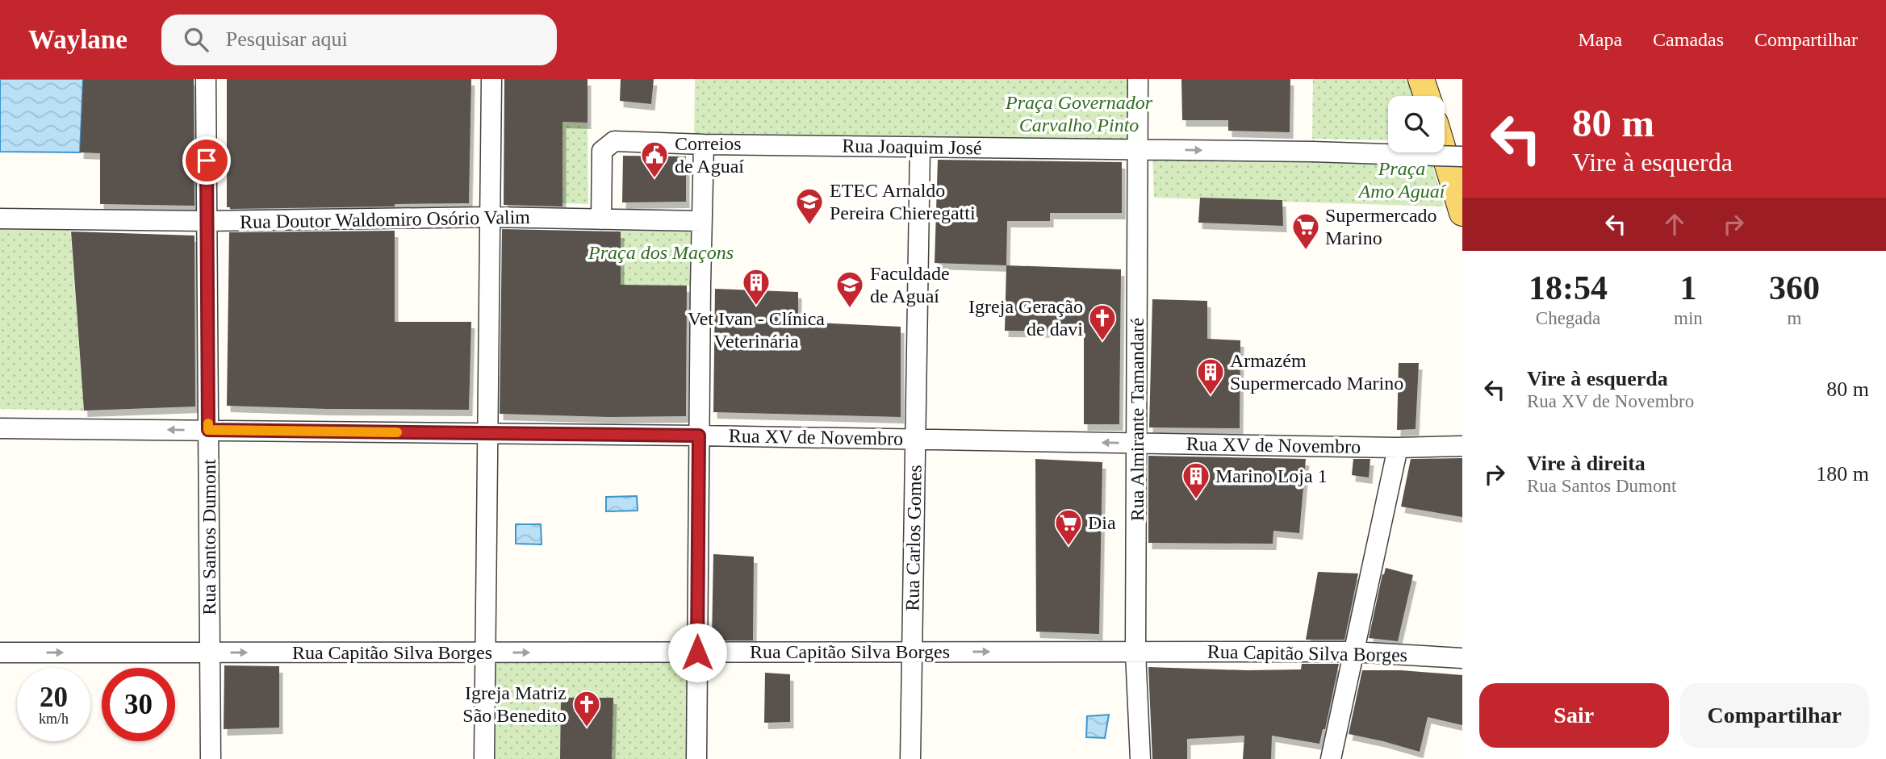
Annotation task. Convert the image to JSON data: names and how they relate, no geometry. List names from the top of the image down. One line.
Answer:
{"streets":{"street":["Rua Joaquim José","Rua Doutor Waldomiro Osório Valim","Rua Almirante Tamandaré","Rua XV de Novembro","Rua Santos Dumont","Rua Carlos Gomes","Rua Capitão Silva Borges"]},"crossings":[["Rua Joaquim José","Rua Doutor Waldomiro Osório Valim"],["Rua Joaquim José","Rua Almirante Tamandaré"],["Rua Joaquim José","Rua Carlos Gomes"],["Rua Doutor Waldomiro Osório Valim","Rua Santos Dumont"],["Rua Almirante Tamandaré","Rua XV de Novembro"],["Rua Almirante Tamandaré","Rua Capitão Silva Borges"],["Rua XV de Novembro","Rua Santos Dumont"],["Rua XV de Novembro","Rua Carlos Gomes"],["Rua Santos Dumont","Rua Capitão Silva Borges"],["Rua Carlos Gomes","Rua Capitão Silva Borges"]],"one_way":["Rua Capitão Silva Borges"],"parks":["Praça Governador Carvalho Pinto","Praça Amo Aguaí","Praça dos Maçons"],"places":{"public building":["Correios de Aguaí"],"school or university":["ETEC Arnaldo Pereira Chieregatti","Faculdade de Aguaí"],"supermarket":["Supermercado Marino","Dia"],"building":["Vet Ivan - Clínica Veterinária","Armazém Supermercado Marino","Marino Loja 1"],"church":["Igreja Geração de davi","Igreja Matriz São Benedito"]},"page":{"header":"Waylane","search":"Pesquisar aqui","nav":["Mapa","Camadas","Compartilhar"],"turn":["80 m","Vire à esquerda"],"eta":["18:54","Chegada","1","min","360","m"],"list":[{"name":"Vire à esquerda","note":"Rua XV de Novembro","value":"80 m"},{"name":"Vire à direita","note":"Rua Santos Dumont","value":"180 m"}],"speed":"20 km/h","limit":"30","buttons":["Sair","Compartilhar"]}}
